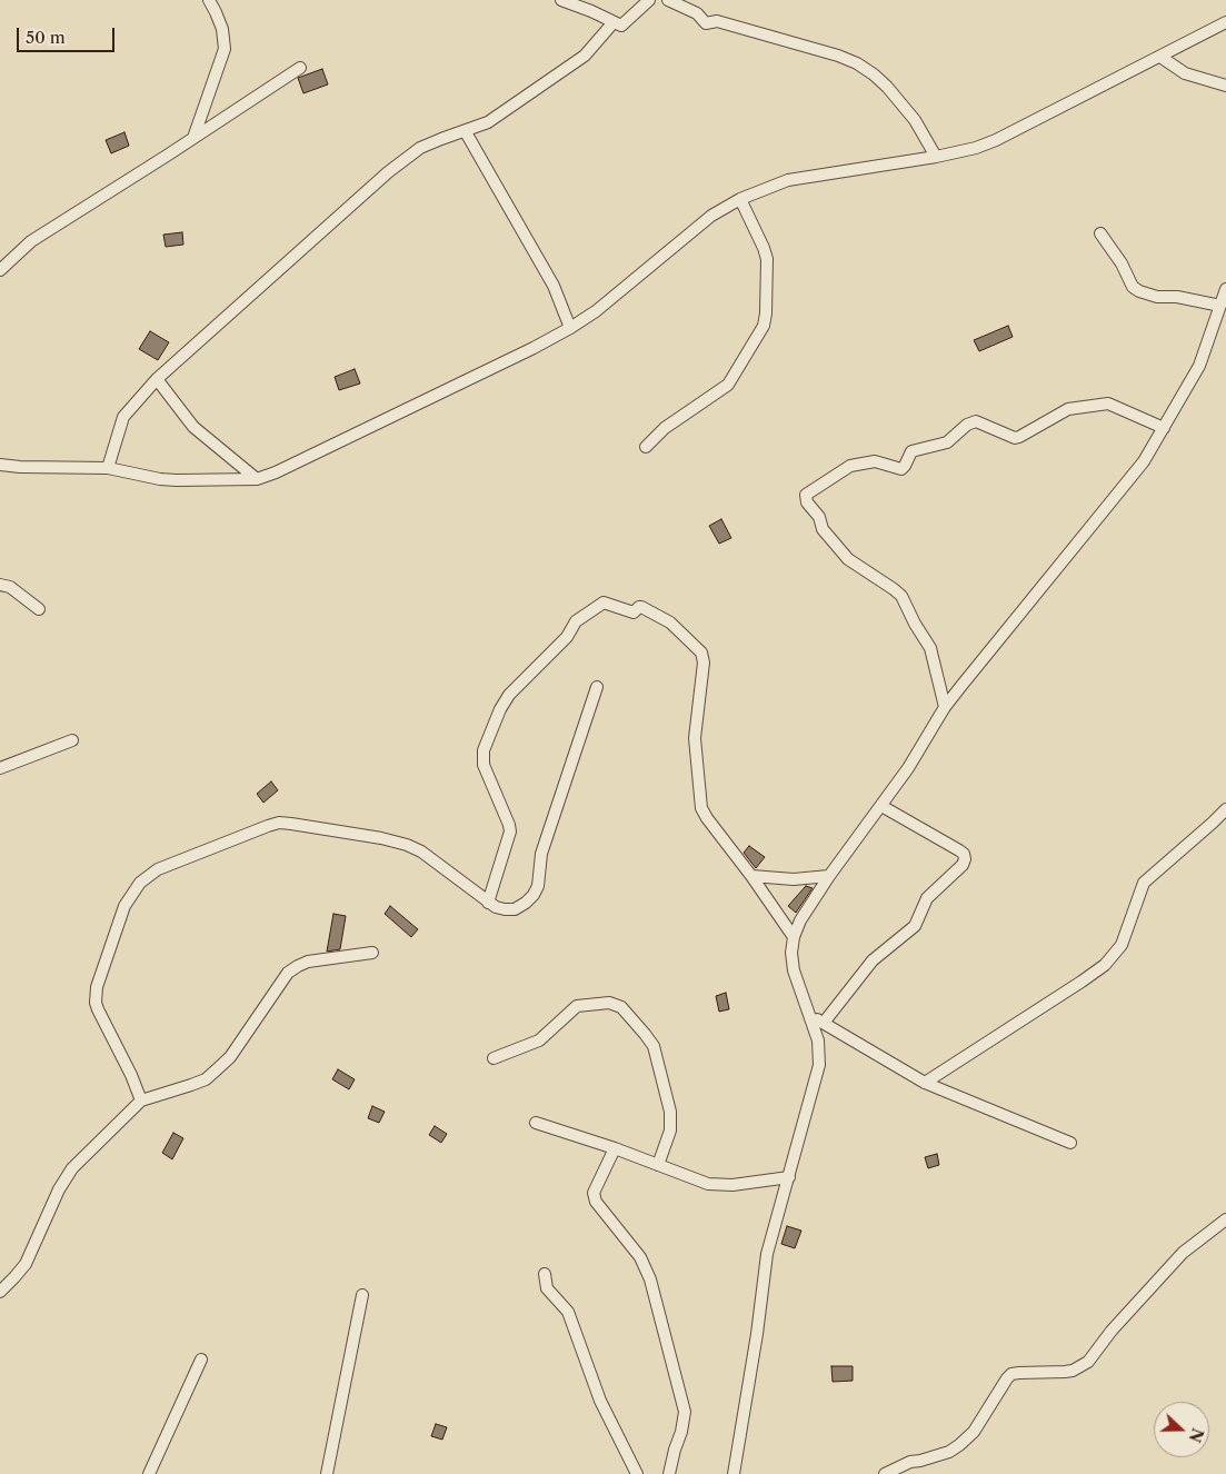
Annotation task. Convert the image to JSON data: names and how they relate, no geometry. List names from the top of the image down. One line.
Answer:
{"scale_bar":"50 m","north":"right"}
